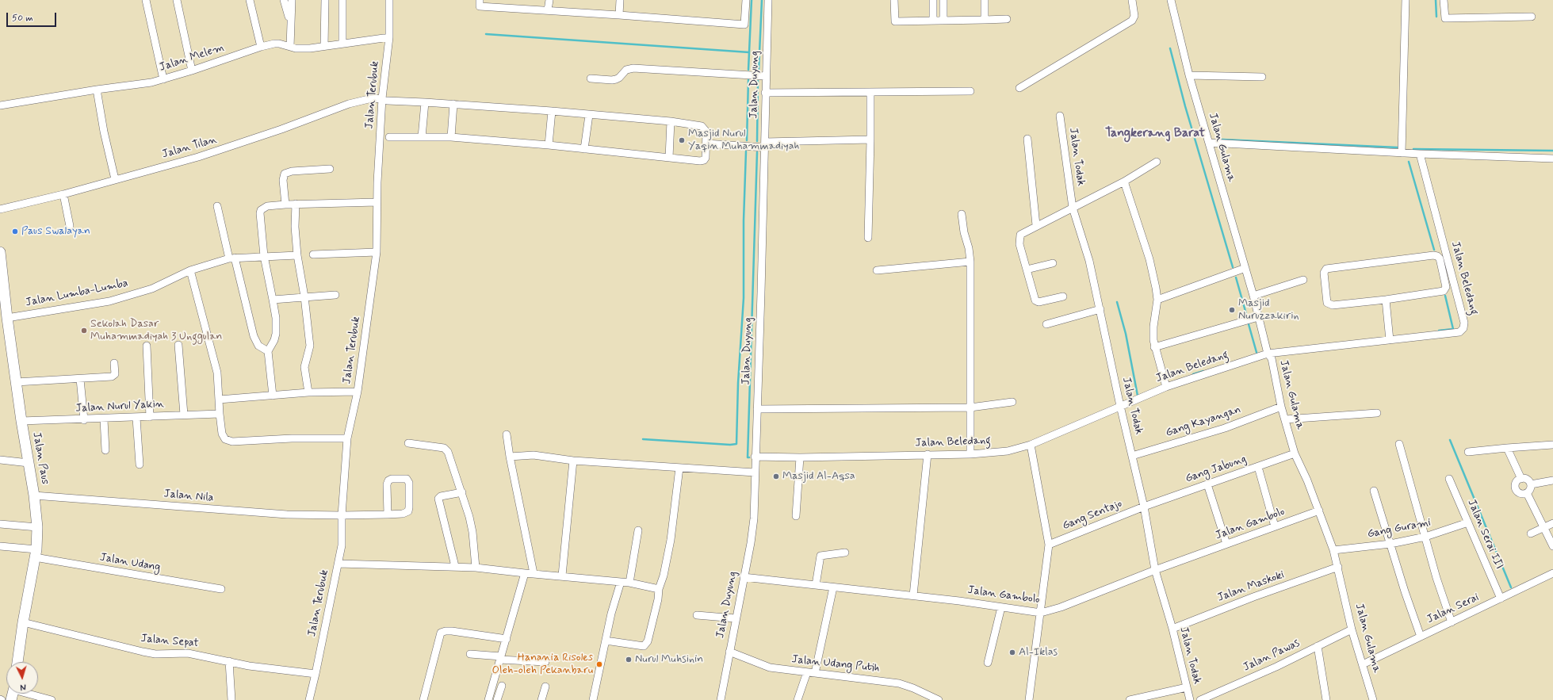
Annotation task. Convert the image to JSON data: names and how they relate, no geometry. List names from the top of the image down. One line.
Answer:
{"streets":{"main road":["Jalan Paus"],"street":["Jalan Melem","Jalan Duyung","Jalan Terubuk","Jalan Tilan","Jalan Gulama","Jalan Todak","Jalan Beledang","Jalan Lumba-Lumba","Jalan Nurul Yakin","Gang Kayangan","Gang Jabung","Jalan Nila","Gang Sentajo","Jalan Gambolo","Gang Gurami","Jalan Serai III","Jalan Udang","Jalan Maskoki","Jalan Serai","Jalan Sepat","Jalan Pawas","Jalan Udang Putih"]},"crossings":[["Jalan Melem","Jalan Terubuk"],["Jalan Duyung","Jalan Beledang"],["Jalan Duyung","Jalan Gambolo"],["Jalan Duyung","Jalan Udang Putih"],["Jalan Terubuk","Jalan Tilan"],["Jalan Terubuk","Jalan Nila"],["Jalan Terubuk","Jalan Sepat"],["Jalan Gulama","Jalan Beledang"],["Jalan Gulama","Gang Kayangan"],["Jalan Gulama","Gang Jabung"],["Jalan Gulama","Jalan Gambolo"],["Jalan Gulama","Gang Gurami"],["Jalan Gulama","Jalan Maskoki"],["Jalan Gulama","Jalan Serai"],["Jalan Gulama","Jalan Pawas"],["Jalan Todak","Jalan Beledang"],["Jalan Todak","Gang Kayangan"],["Jalan Todak","Gang Jabung"],["Jalan Todak","Gang Sentajo"],["Jalan Todak","Jalan Gambolo"],["Jalan Todak","Jalan Maskoki"],["Jalan Lumba-Lumba","Jalan Paus"],["Jalan Nurul Yakin","Jalan Paus"],["Jalan Paus","Jalan Nila"],["Jalan Paus","Jalan Udang"],["Jalan Paus","Jalan Sepat"],["Gang Jabung","Gang Sentajo"],["Gang Gurami","Jalan Serai III"],["Jalan Serai III","Jalan Serai"]],"districts":["Tangkerang Barat"],"places":["Masjid Nurul Yaqin Muhammadiyah","Paus Swalayan","Masjid Nuruzzakirin","Sekolah Dasar Muhammadiyah 3 Unggulan","Masjid Al-Aqsa","Al-Iklas","Nurul Muhsinin","Hanania Risoles Oleh-oleh Pekanbaru"],"scale_bar":"50 m","north":"bottom"}
